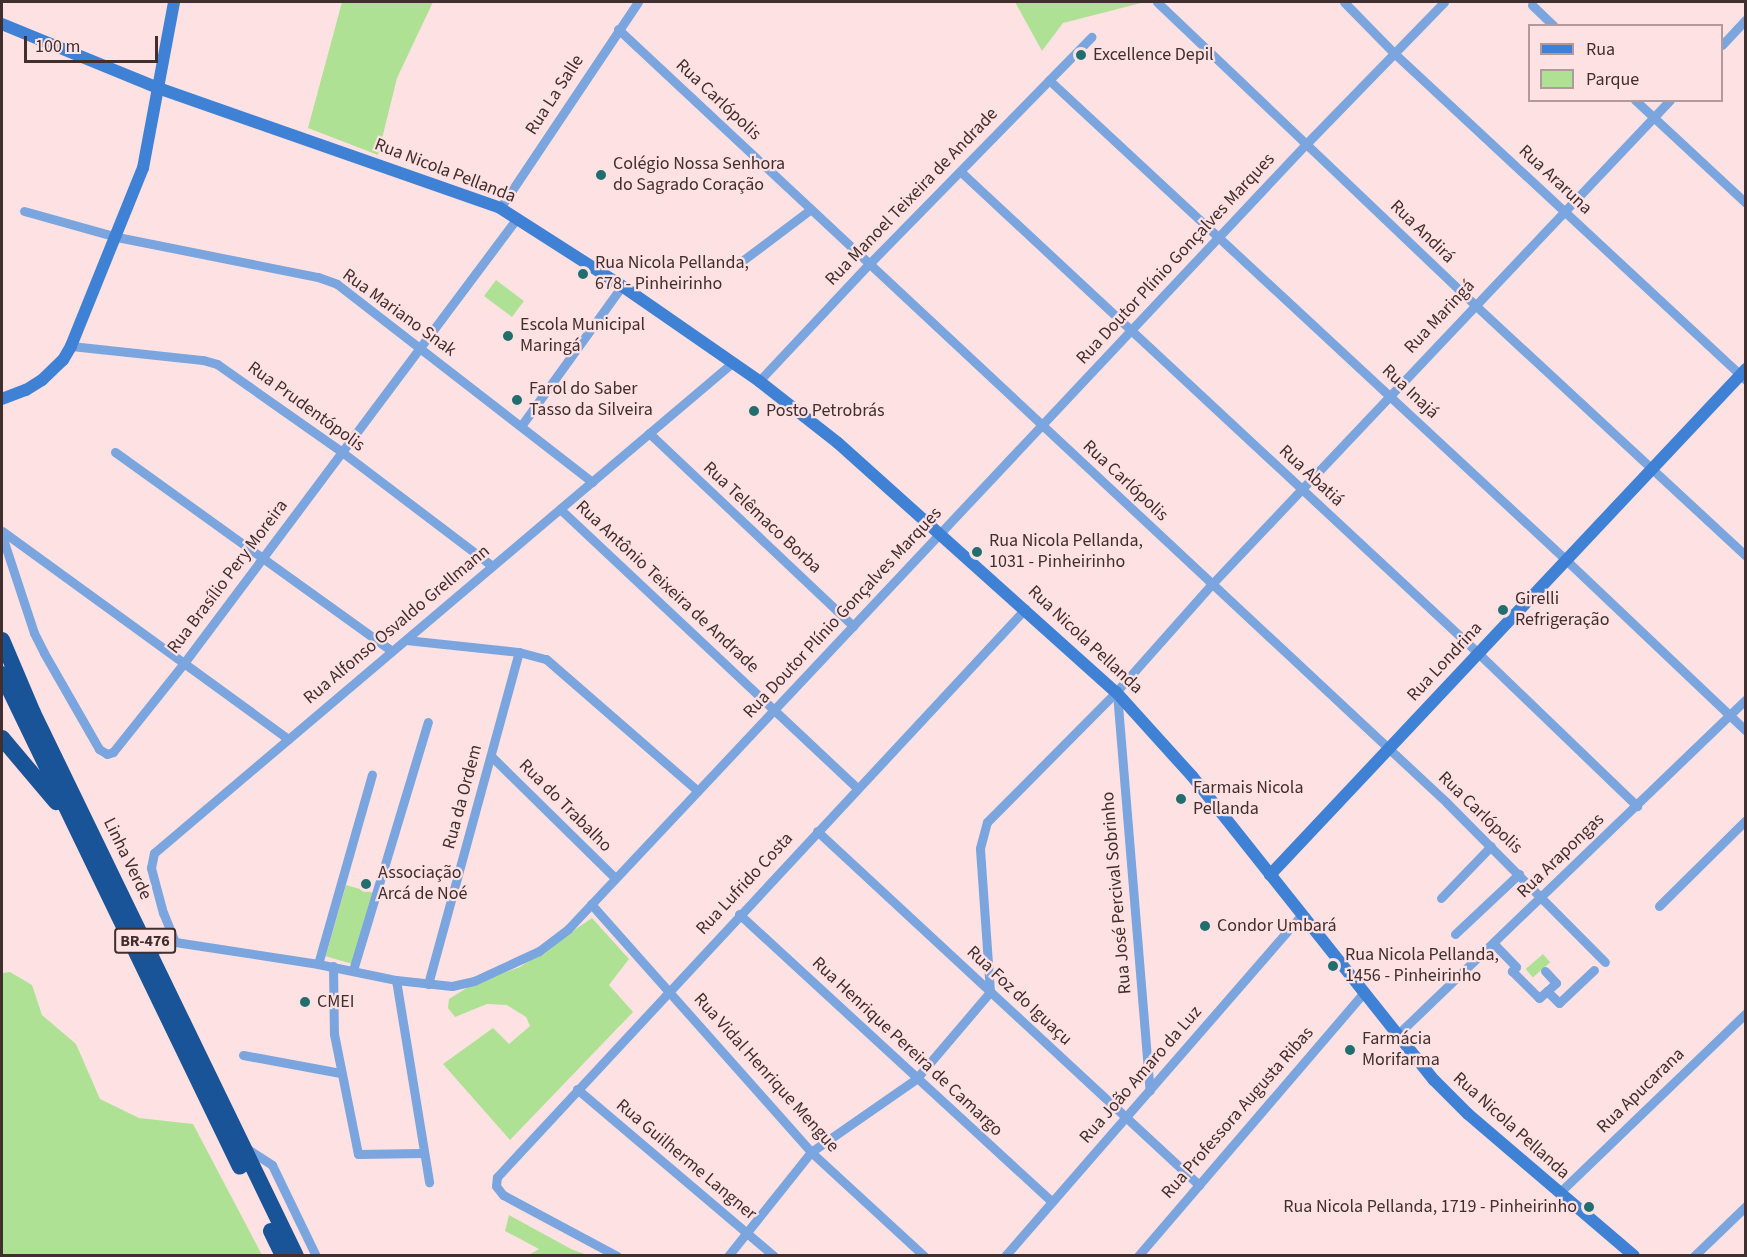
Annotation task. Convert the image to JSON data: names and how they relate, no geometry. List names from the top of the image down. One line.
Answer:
{"streets":{"highway":["Linha Verde","BR-476"],"main road":["Rua Nicola Pellanda","Rua Londrina"],"street":["Rua La Salle","Rua Carlópolis","Rua Araruna","Rua Manoel Teixeira de Andrade","Rua Andirá","Rua Doutor Plínio Gonçalves Marques","Rua Mariano Snak","Rua Maringá","Rua Inajá","Rua Prudentópolis","Rua Abatiá","Rua Telêmaco Borba","Rua Brasílio Pery Moreira","Rua Antônio Teixeira de Andrade","Rua Alfonso Osvaldo Grellmann","Rua da Ordem","Rua do Trabalho","Rua Arapongas","Rua Lufrido Costa","Rua José Percival Sobrinho","Rua Foz do Iguaçu","Rua Henrique Pereira de Camargo","Rua Vidal Henrique Mengue","Rua João Amaro da Luz","Rua Apucarana","Rua Professora Augusta Ribas","Rua Guilherme Langner"]},"crossings":[["Rua La Salle","Rua Carlópolis"],["Rua La Salle","Rua Nicola Pellanda"],["Rua Carlópolis","Rua Manoel Teixeira de Andrade"],["Rua Carlópolis","Rua Doutor Plínio Gonçalves Marques"],["Rua Carlópolis","Rua Maringá"],["Rua Carlópolis","Rua Londrina"],["Rua Carlópolis","Rua Arapongas"],["Rua Nicola Pellanda","Rua Manoel Teixeira de Andrade"],["Rua Nicola Pellanda","Rua Doutor Plínio Gonçalves Marques"],["Rua Nicola Pellanda","Rua Maringá"],["Rua Nicola Pellanda","Rua Brasílio Pery Moreira"],["Rua Nicola Pellanda","Rua Alfonso Osvaldo Grellmann"],["Rua Nicola Pellanda","Rua Londrina"],["Rua Nicola Pellanda","Rua Arapongas"],["Rua Nicola Pellanda","Rua Lufrido Costa"],["Rua Nicola Pellanda","Rua José Percival Sobrinho"],["Rua Nicola Pellanda","Rua João Amaro da Luz"],["Rua Nicola Pellanda","Rua Apucarana"],["Rua Nicola Pellanda","Rua Professora Augusta Ribas"],["Rua Araruna","Rua Doutor Plínio Gonçalves Marques"],["Rua Araruna","Rua Maringá"],["Rua Araruna","Rua Londrina"],["Rua Manoel Teixeira de Andrade","Rua Inajá"],["Rua Manoel Teixeira de Andrade","Rua Abatiá"],["Rua Andirá","Rua Doutor Plínio Gonçalves Marques"],["Rua Andirá","Rua Maringá"],["Rua Andirá","Rua Londrina"],["Rua Doutor Plínio Gonçalves Marques","Rua Inajá"],["Rua Doutor Plínio Gonçalves Marques","Rua Abatiá"],["Rua Doutor Plínio Gonçalves Marques","Rua Telêmaco Borba"],["Rua Doutor Plínio Gonçalves Marques","Rua Antônio Teixeira de Andrade"],["Rua Doutor Plínio Gonçalves Marques","Rua Alfonso Osvaldo Grellmann"],["Rua Doutor Plínio Gonçalves Marques","Rua da Ordem"],["Rua Doutor Plínio Gonçalves Marques","Rua do Trabalho"],["Rua Doutor Plínio Gonçalves Marques","Rua Vidal Henrique Mengue"],["Rua Mariano Snak","Rua Brasílio Pery Moreira"],["Rua Mariano Snak","Rua Alfonso Osvaldo Grellmann"],["Rua Maringá","Rua Inajá"],["Rua Maringá","Rua Abatiá"],["Rua Maringá","Rua José Percival Sobrinho"],["Rua Maringá","Rua Foz do Iguaçu"],["Rua Inajá","Rua Londrina"],["Rua Inajá","Rua Arapongas"],["Rua Prudentópolis","Rua Brasílio Pery Moreira"],["Rua Prudentópolis","Rua Alfonso Osvaldo Grellmann"],["Rua Abatiá","Rua Londrina"],["Rua Abatiá","Rua Arapongas"],["Rua Telêmaco Borba","Rua Alfonso Osvaldo Grellmann"],["Rua Antônio Teixeira de Andrade","Rua Alfonso Osvaldo Grellmann"],["Rua Antônio Teixeira de Andrade","Rua Lufrido Costa"],["Rua da Ordem","Rua do Trabalho"],["Rua Lufrido Costa","Rua Foz do Iguaçu"],["Rua Lufrido Costa","Rua Henrique Pereira de Camargo"],["Rua Lufrido Costa","Rua Vidal Henrique Mengue"],["Rua Lufrido Costa","Rua Guilherme Langner"],["Rua José Percival Sobrinho","Rua João Amaro da Luz"],["Rua Foz do Iguaçu","Rua João Amaro da Luz"],["Rua Foz do Iguaçu","Rua Professora Augusta Ribas"],["Rua Henrique Pereira de Camargo","Rua João Amaro da Luz"]],"places":["Excellence Depil","Colégio Nossa Senhora do Sagrado Coração","Rua Nicola Pellanda, 678 - Pinheirinho","Escola Municipal Maringá","Farol do Saber Tasso da Silveira","Posto Petrobrás","Rua Nicola Pellanda, 1031 - Pinheirinho","Girelli Refrigeração","Farmais Nicola Pellanda","Associação Arcá de Noé","Condor Umbará","Rua Nicola Pellanda, 1456 - Pinheirinho","CMEI","Farmácia Morifarma","Rua Nicola Pellanda, 1719 - Pinheirinho"],"legend":["Rua","Parque"],"scale_bar":"100 m"}
